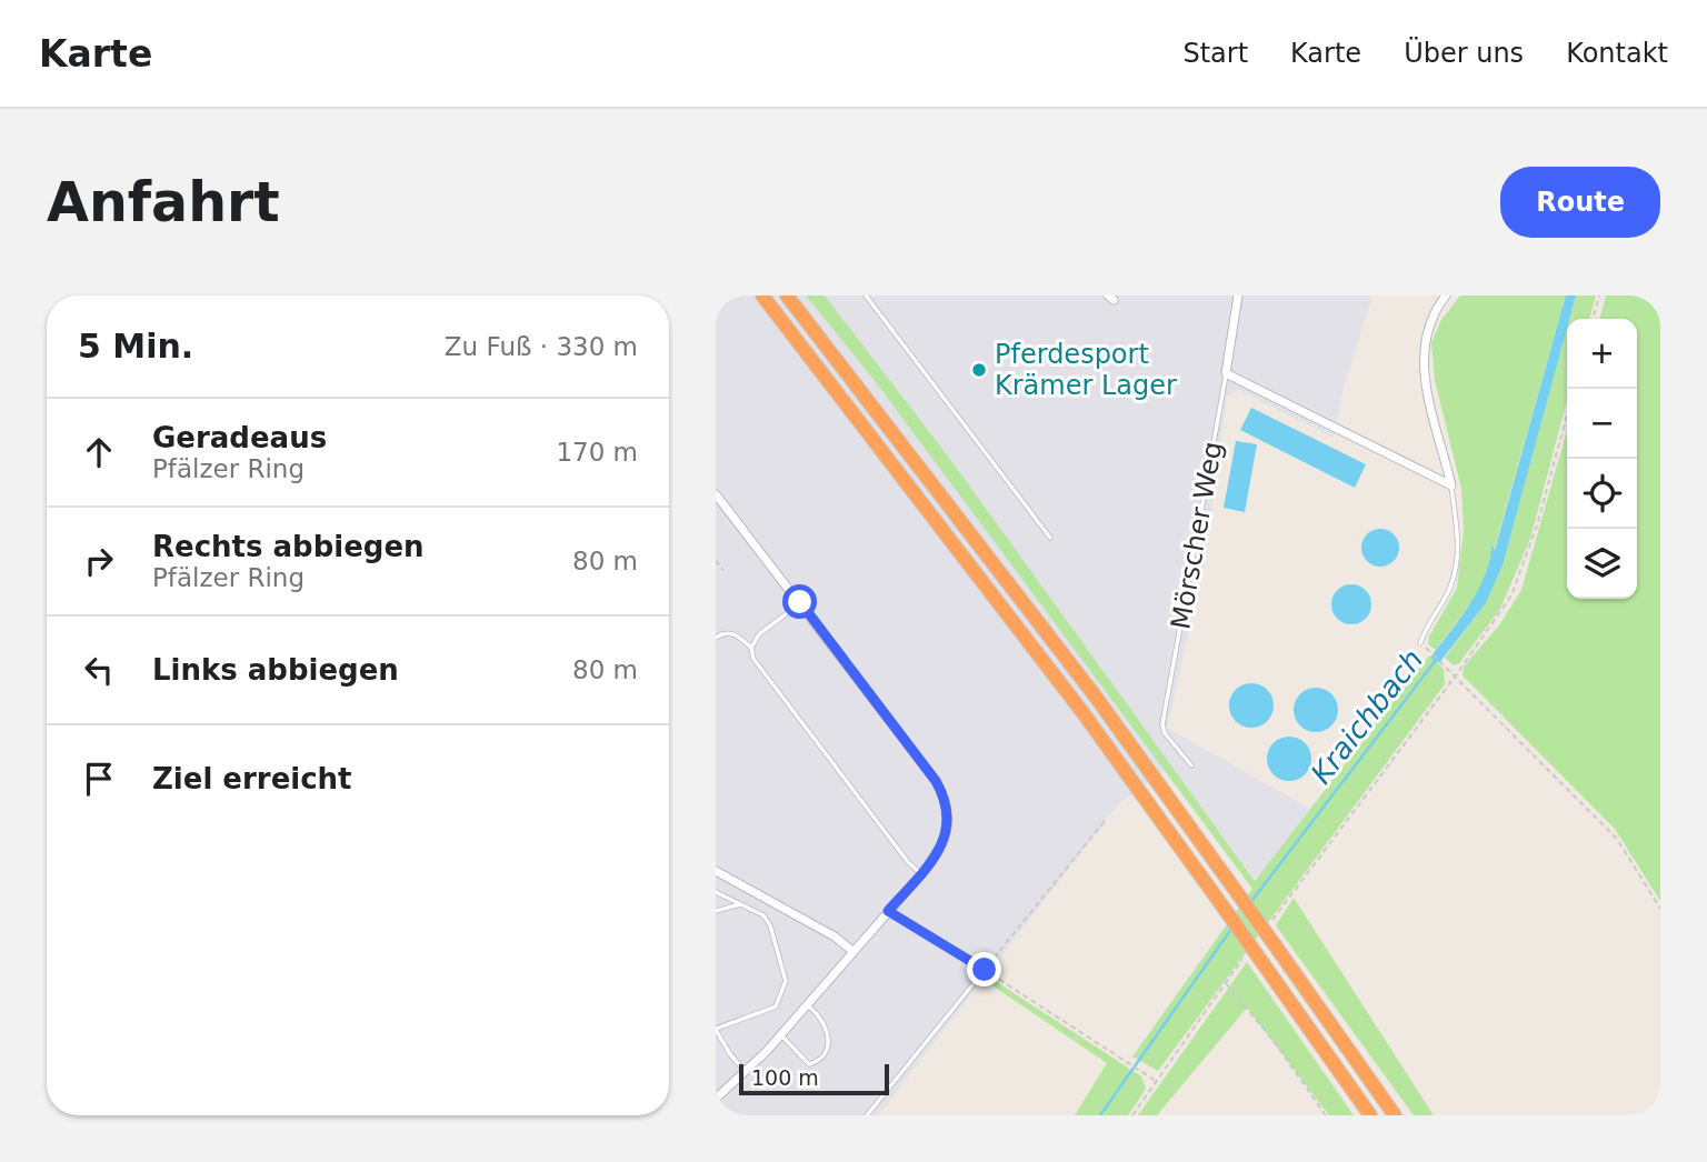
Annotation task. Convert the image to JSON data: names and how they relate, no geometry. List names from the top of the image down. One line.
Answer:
{"streets":{"street":["Mörscher Weg"]},"water":["Kraichbach"],"places":["Pferdesport Krämer Lager"],"scale_bar":"100 m","page":{"header":"Karte","nav":["Start","Karte","Über uns","Kontakt"],"buttons":"Route","title":"Anfahrt","heading":["5 Min.","Zu Fuß · 330 m"],"map_buttons":["+","−"],"list":[["Geradeaus","Pfälzer Ring","170 m"],["Rechts abbiegen","Pfälzer Ring","80 m"],["Links abbiegen","80 m"],"Ziel erreicht"],"scale":"100 m"}}
